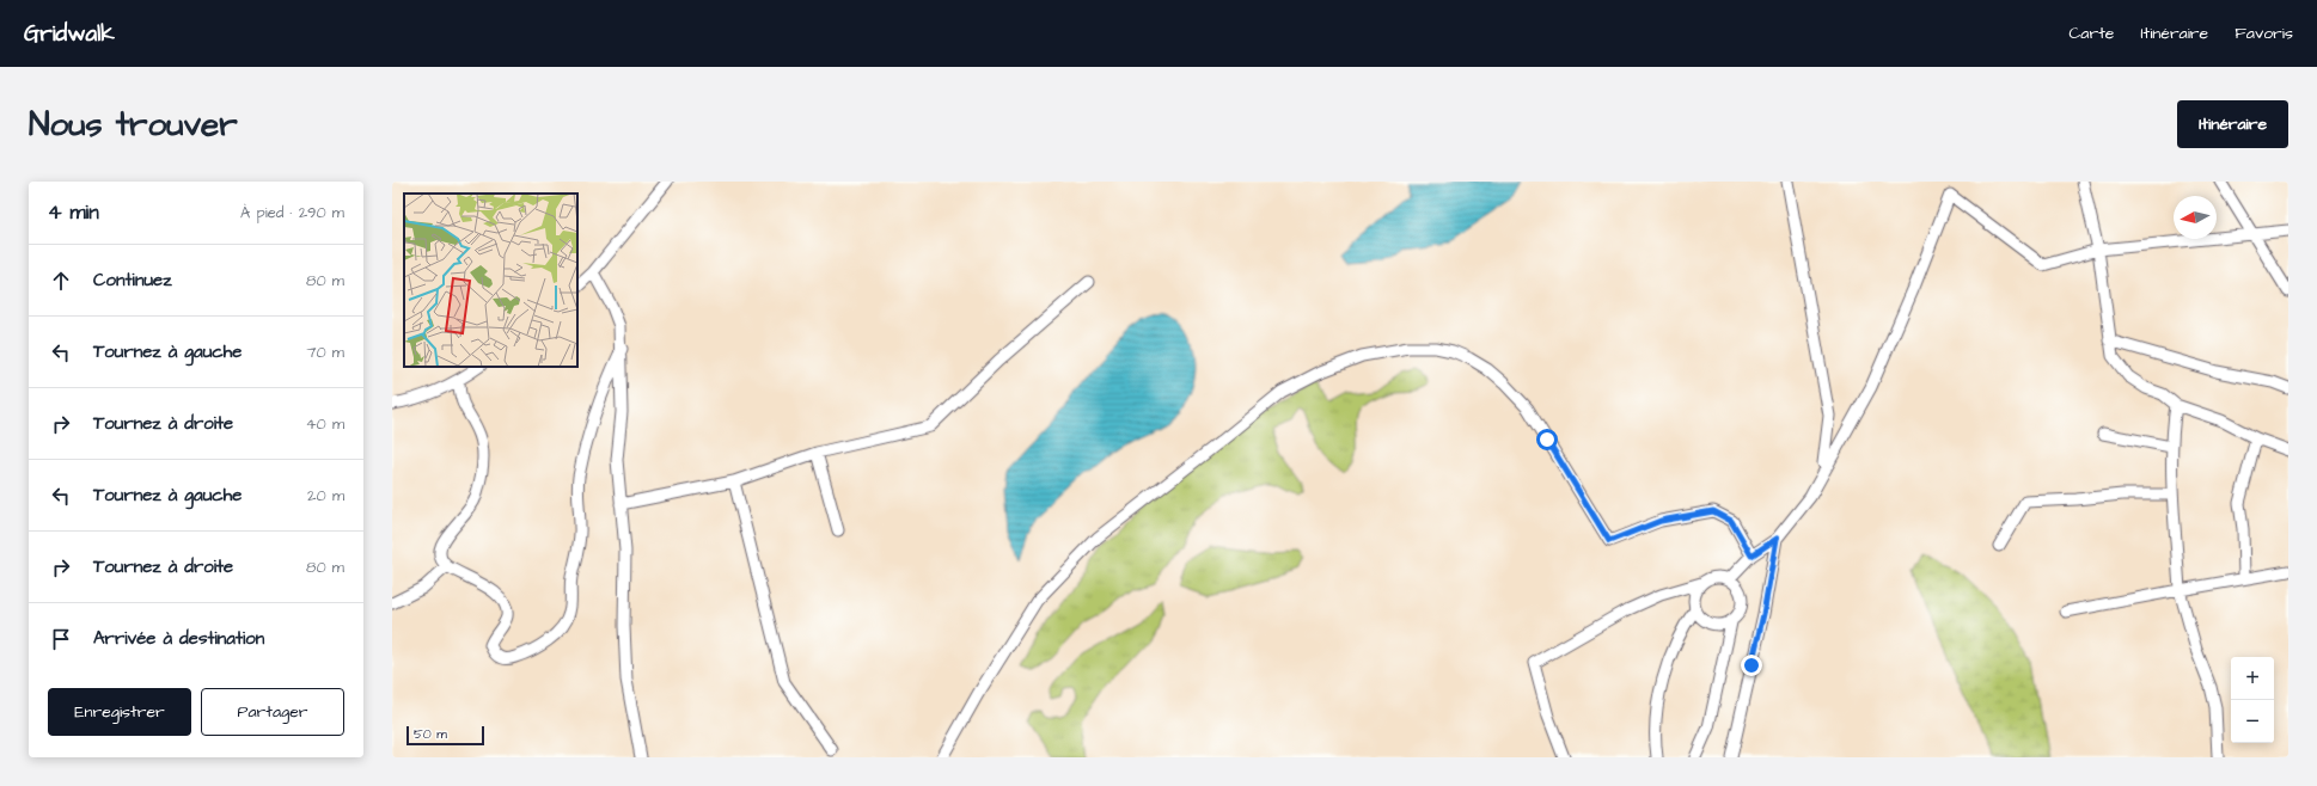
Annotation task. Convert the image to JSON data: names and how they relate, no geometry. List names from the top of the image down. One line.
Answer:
{"scale_bar":"50 m","north":"left","page":{"header":"Gridwalk","nav":["Carte","Itinéraire","Favoris"],"buttons":["Itinéraire",["Enregistrer","Partager"]],"title":"Nous trouver","heading":["4 min","À pied · 290 m"],"list":[["Continuez","80 m"],["Tournez à gauche","70 m"],["Tournez à droite","40 m"],["Tournez à gauche","20 m"],["Tournez à droite","80 m"],"Arrivée à destination"],"map_buttons":["+","−"],"scale":"50 m"}}
